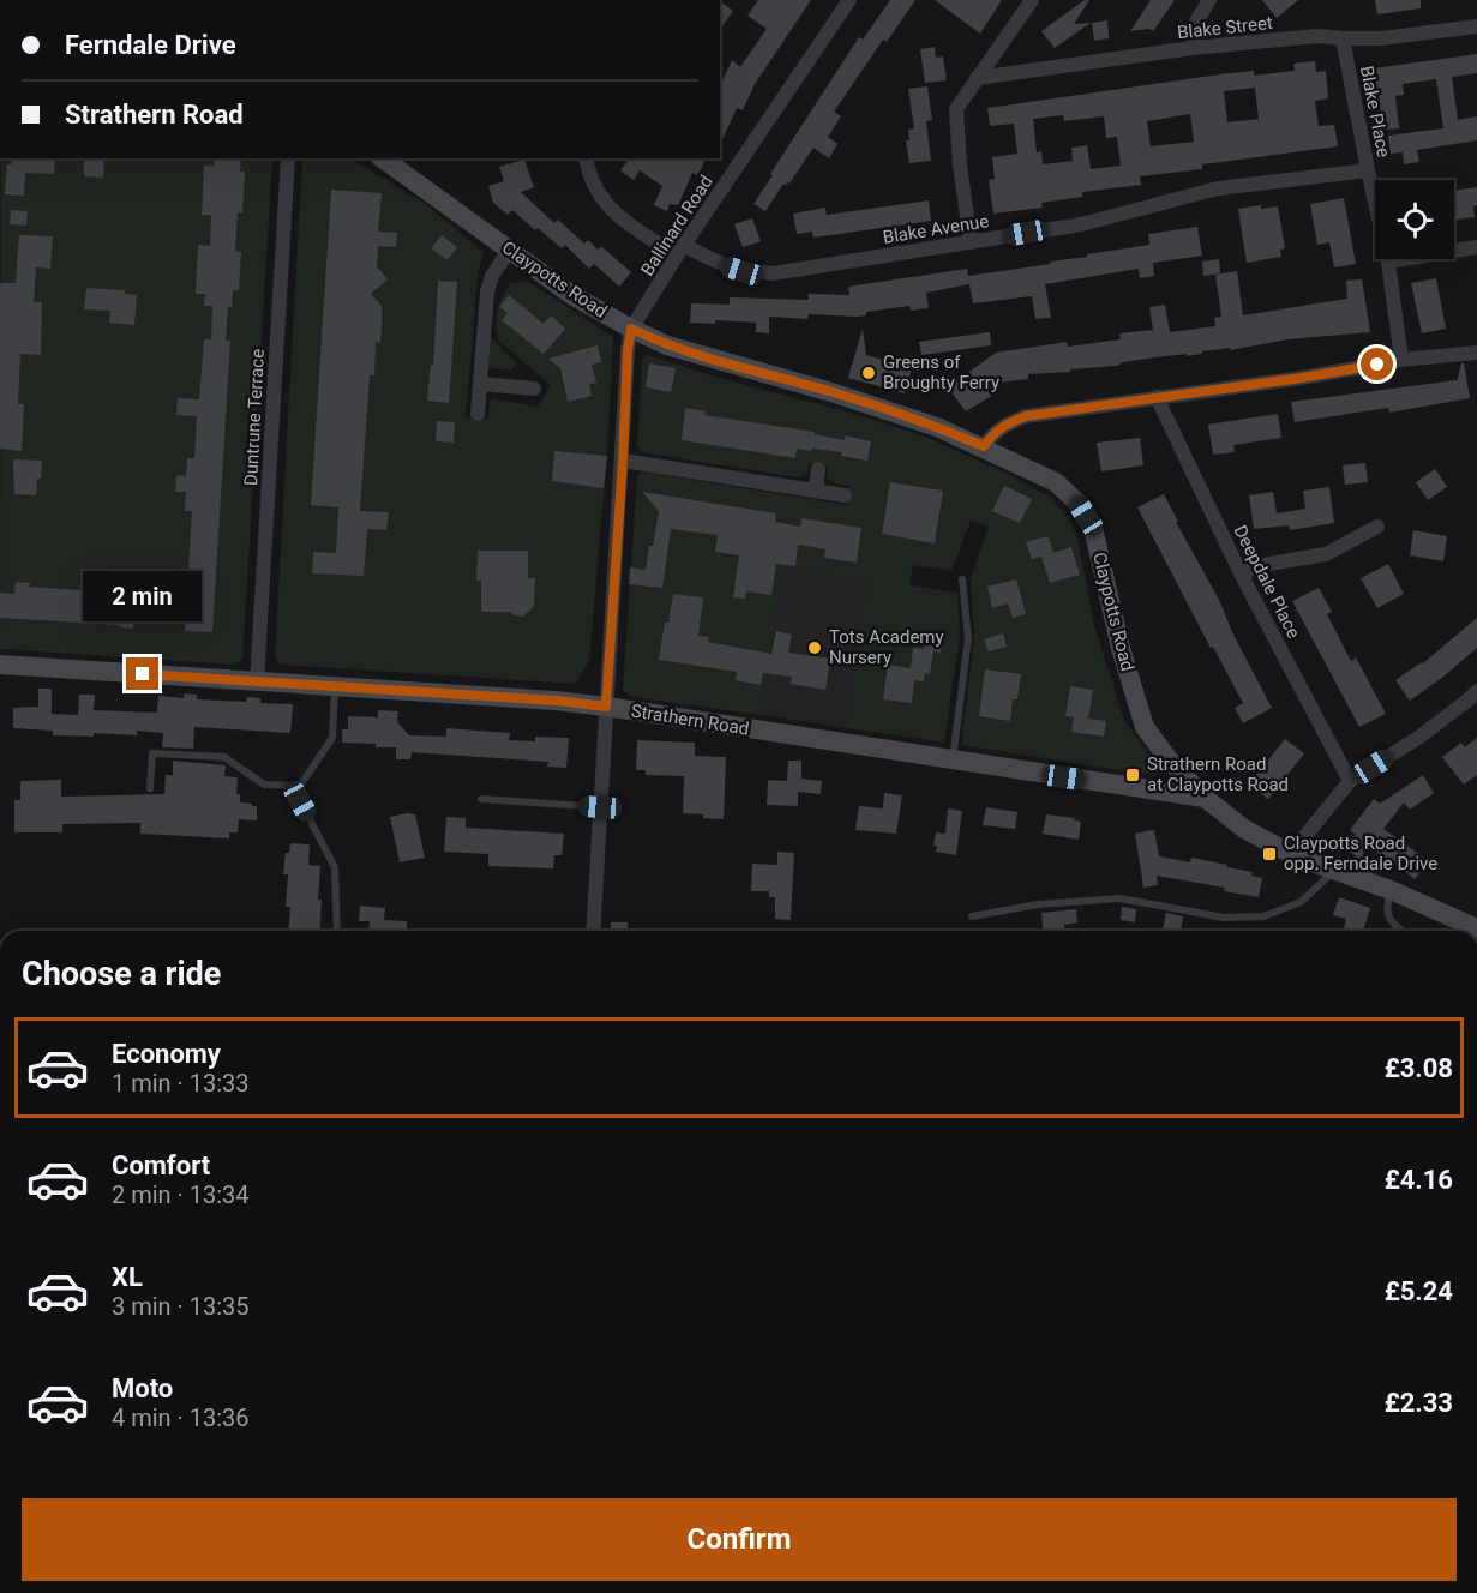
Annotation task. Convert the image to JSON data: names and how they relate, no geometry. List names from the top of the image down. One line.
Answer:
{"streets":{"main road":["Claypotts Road","Strathern Road"],"street":["Blake Street","Blake Place","Ballinard Road","Blake Avenue","Duntrune Terrace","Deepdale Place"]},"crossings":[["Blake Street","Blake Place"],["Blake Place","Blake Avenue"],["Ballinard Road","Blake Avenue"],["Ballinard Road","Claypotts Road"],["Claypotts Road","Strathern Road"],["Duntrune Terrace","Strathern Road"]],"places":{"other":["Greens of Broughty Ferry","Tots Academy Nursery"],"transit":["Strathern Road at Claypotts Road","Claypotts Road opp. Ferndale Drive"]},"page":{"banner":["Ferndale Drive","Strathern Road"],"bubble":"2 min","heading":"Choose a ride","list":[{"name":"Economy","note":"1 min · 13:33","value":"£3.08"},{"name":"Comfort","note":"2 min · 13:34","value":"£4.16"},{"name":"XL","note":"3 min · 13:35","value":"£5.24"},{"name":"Moto","note":"4 min · 13:36","value":"£2.33"}],"buttons":"Confirm"}}
